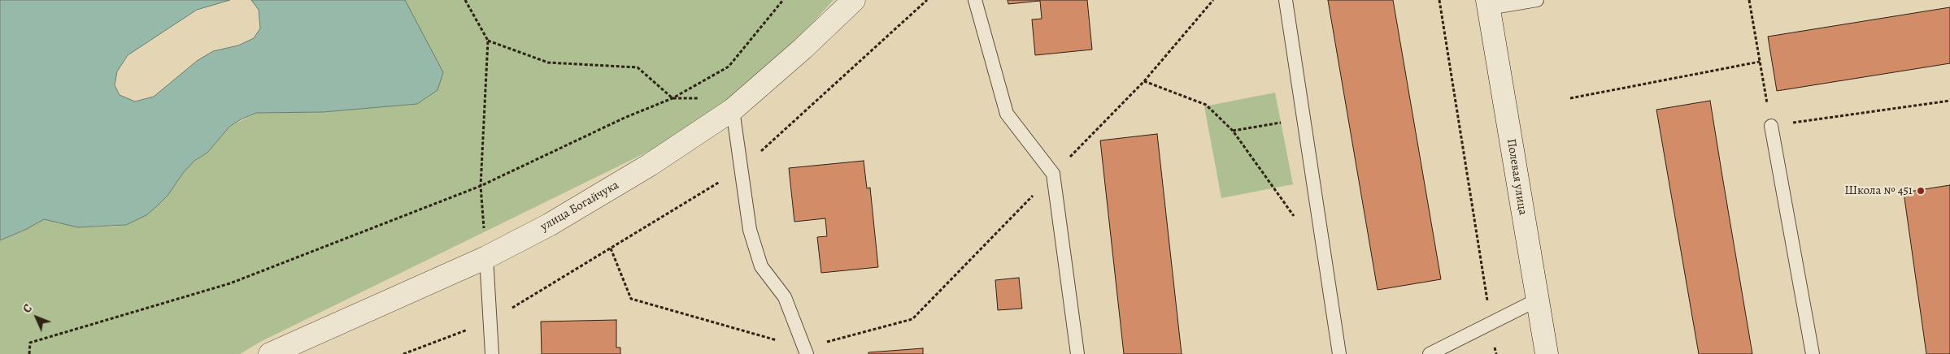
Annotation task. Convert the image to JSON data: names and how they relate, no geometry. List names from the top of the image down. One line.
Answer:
{"streets":{"street":["Полевая улица","улица Богайчука"]},"places":["Школа № 451"],"north":"top left"}
